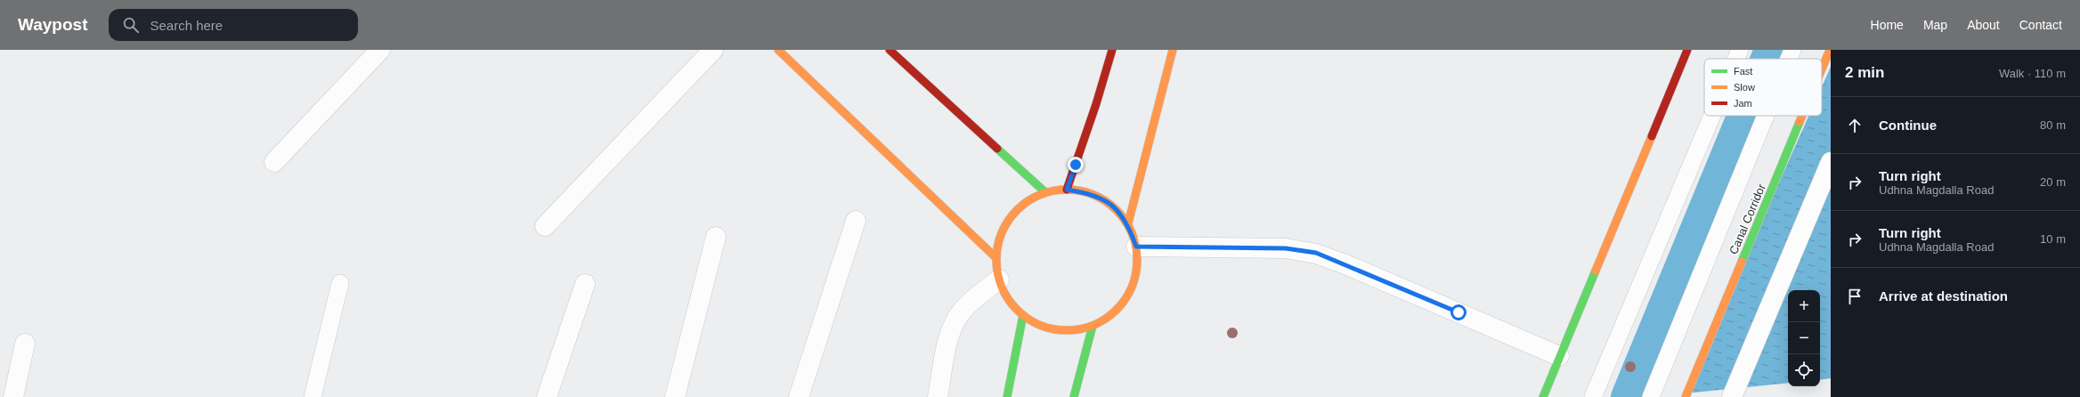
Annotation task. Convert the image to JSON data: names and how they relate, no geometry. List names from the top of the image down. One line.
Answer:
{"streets":{"street":["Canal Corridor"]},"legend":["Fast","Slow","Jam"],"page":{"header":"Waypost","search":"Search here","nav":["Home","Map","About","Contact"],"heading":["2 min","Walk · 110 m"],"list":[["Continue","80 m"],["Turn right","Udhna Magdalla Road","20 m"],["Turn right","Udhna Magdalla Road","10 m"],"Arrive at destination"],"map_buttons":["+","−"]}}
